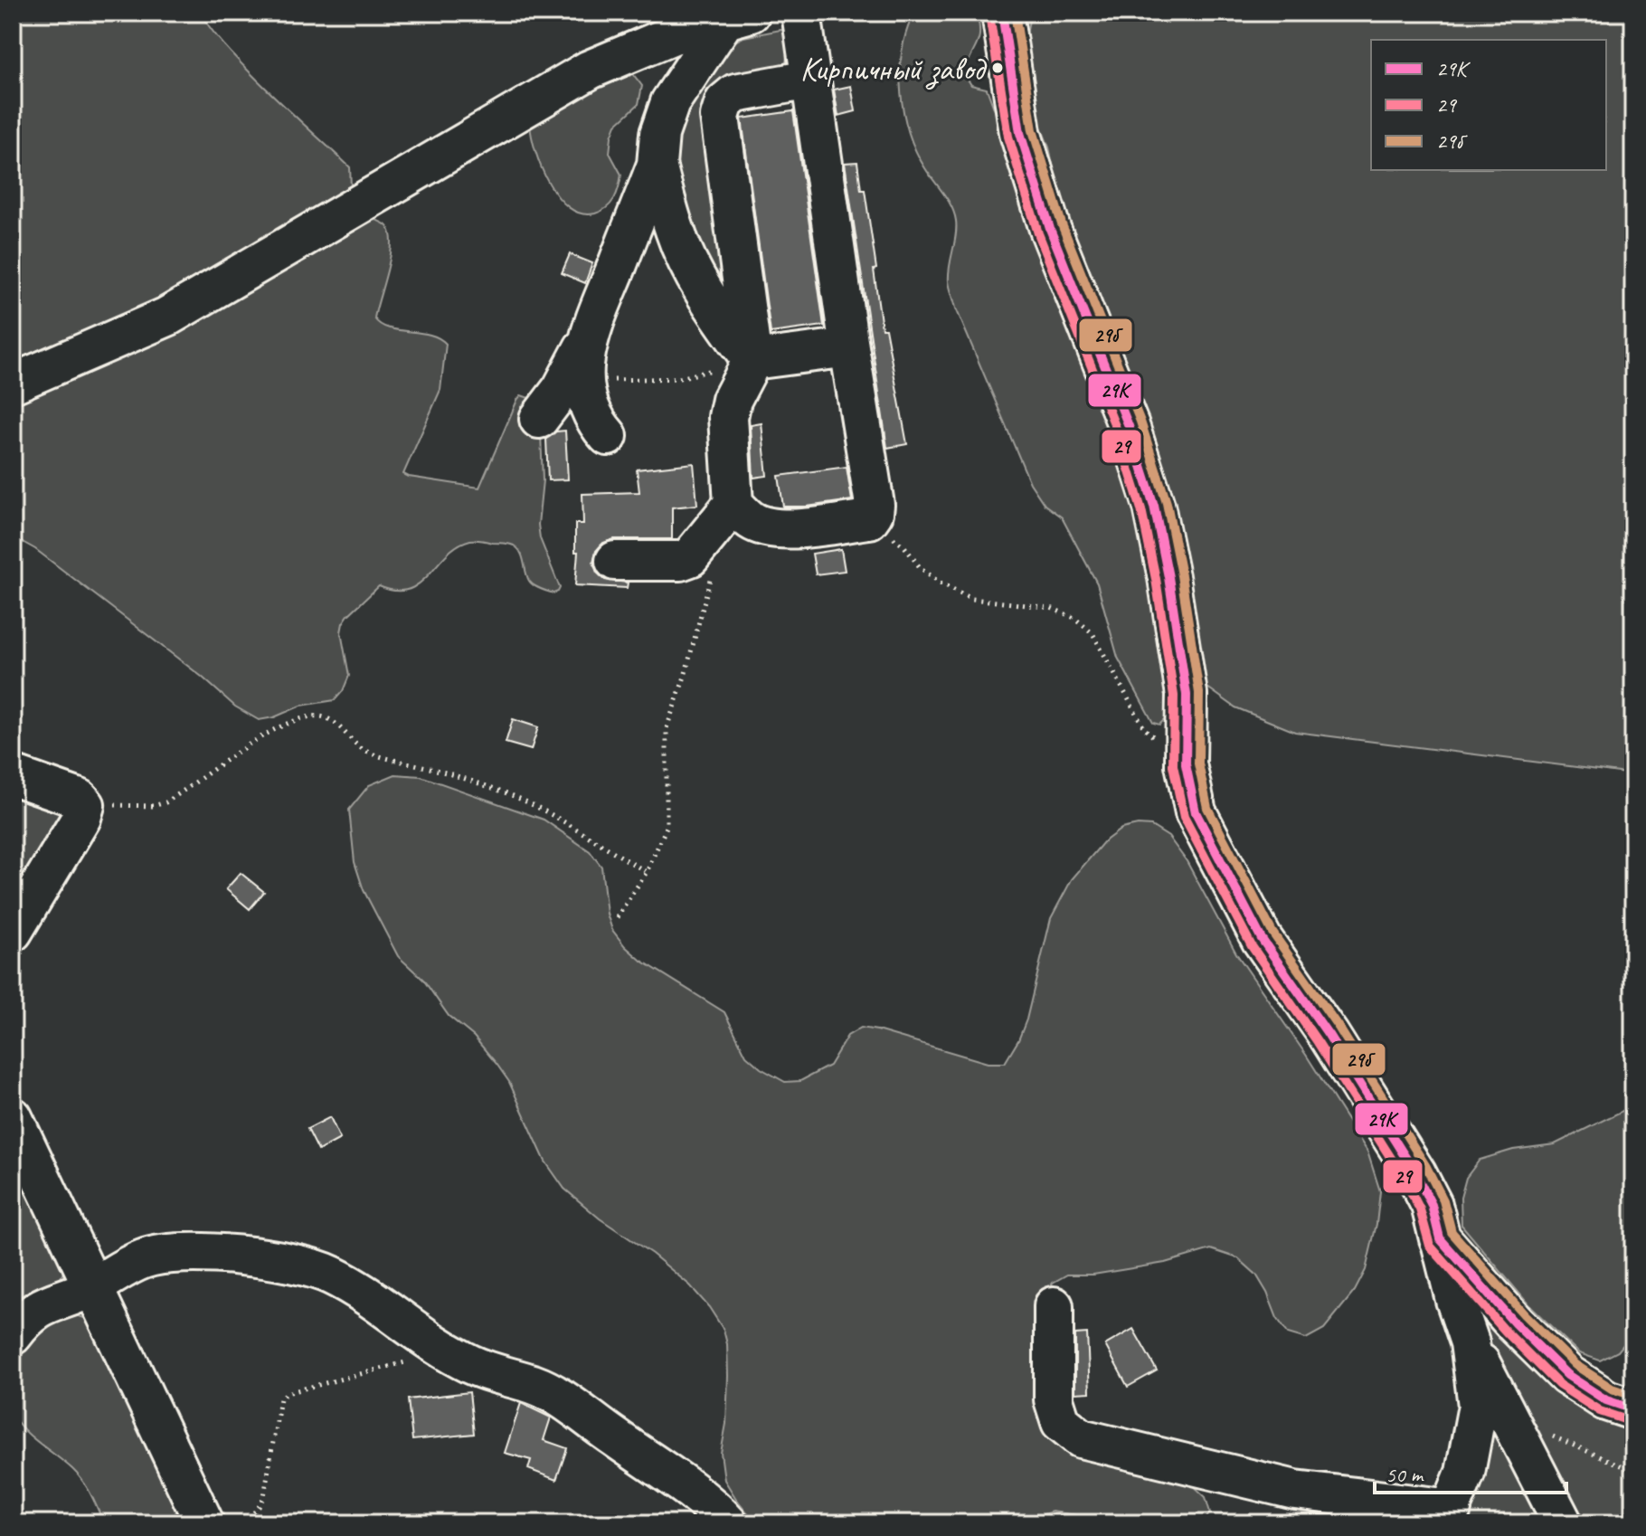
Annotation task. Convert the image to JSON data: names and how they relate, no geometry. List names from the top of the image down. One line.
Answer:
{"places":["Кирпичный завод"],"lines":["transit line 29К","transit line 29б","transit line 29"],"legend":["29К","29","29б"],"scale_bar":"50 m"}
